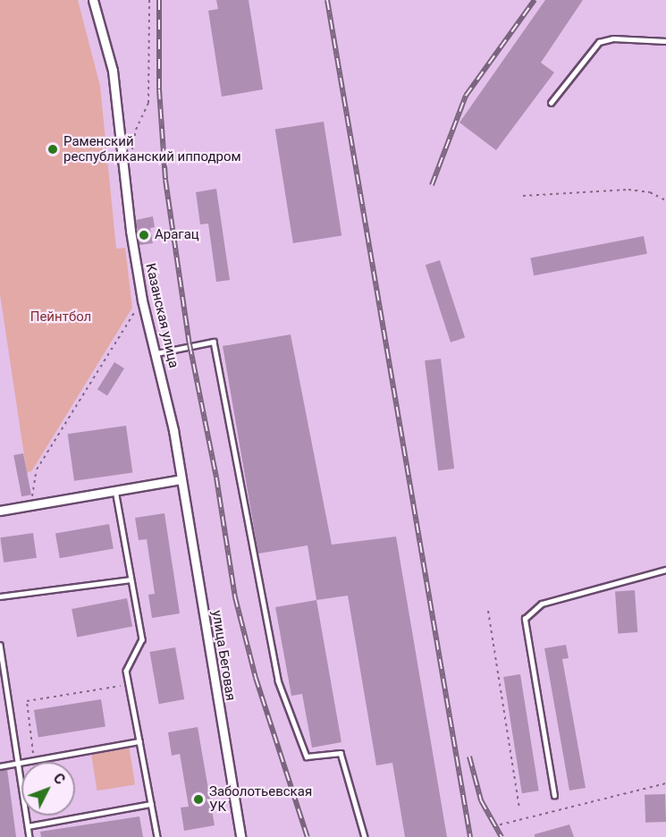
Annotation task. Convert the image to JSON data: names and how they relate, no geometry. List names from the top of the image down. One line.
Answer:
{"streets":{"street":["Казанская улица","улица Беговая"]},"crossings":[["Казанская улица","улица Беговая"]],"parks":["Пейнтбол"],"places":["Раменский республиканский ипподром","Арагац","Заболотьевская УК"],"north":"top right"}
